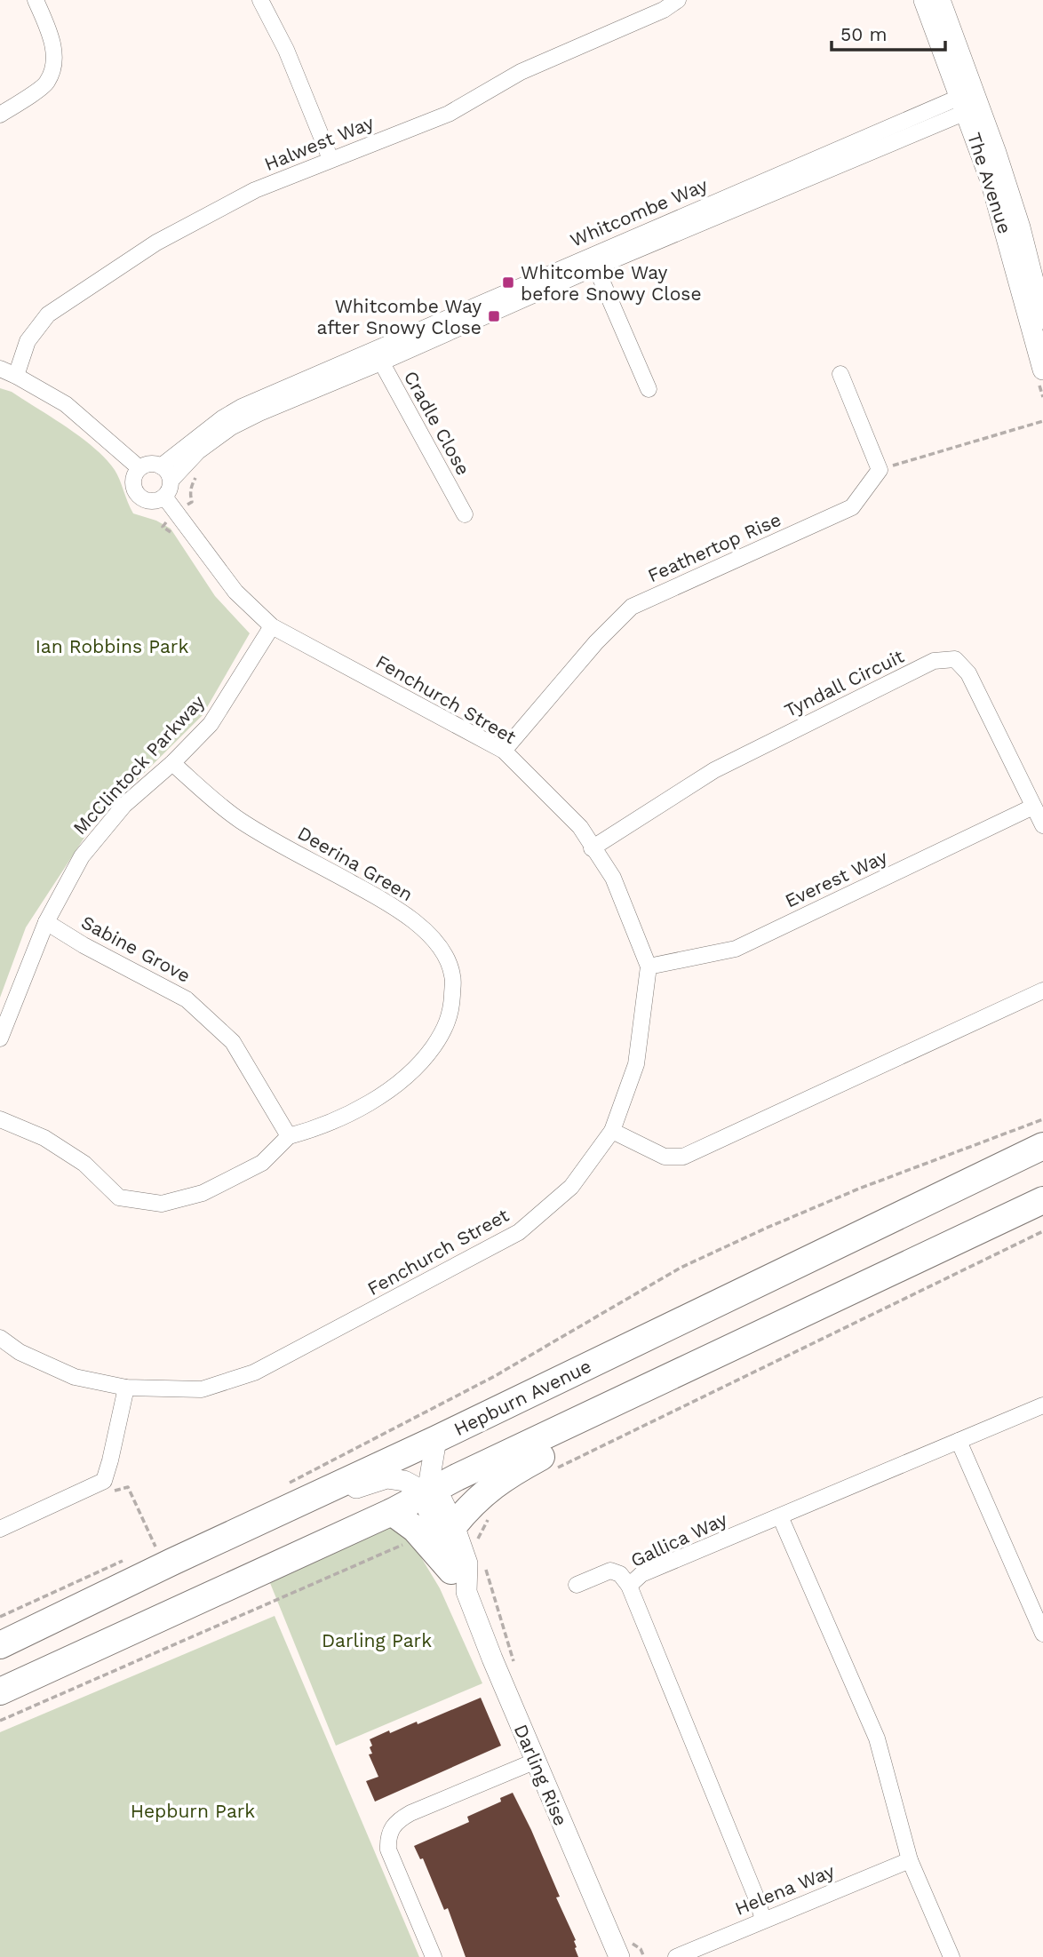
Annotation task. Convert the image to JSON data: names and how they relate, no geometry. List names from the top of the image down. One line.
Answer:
{"streets":{"main road":["Hepburn Avenue"],"street":["Halwest Way","The Avenue","Whitcombe Way","Cradle Close","Feathertop Rise","Tyndall Circuit","Fenchurch Street","McClintock Parkway","Deerina Green","Everest Way","Sabine Grove","Gallica Way","Darling Rise","Helena Way"]},"crossings":[["The Avenue","Whitcombe Way"],["Whitcombe Way","Cradle Close"],["Whitcombe Way","Fenchurch Street"],["Feathertop Rise","Fenchurch Street"],["Tyndall Circuit","Fenchurch Street"],["Tyndall Circuit","Everest Way"],["Fenchurch Street","McClintock Parkway"],["Fenchurch Street","Everest Way"],["McClintock Parkway","Deerina Green"],["McClintock Parkway","Sabine Grove"],["Deerina Green","Sabine Grove"],["Hepburn Avenue","Darling Rise"],["Gallica Way","Helena Way"]],"parks":["Ian Robbins Park","Darling Park","Hepburn Park"],"places":{"transit":["Whitcombe Way before Snowy Close","Whitcombe Way after Snowy Close"]},"scale_bar":"50 m"}
